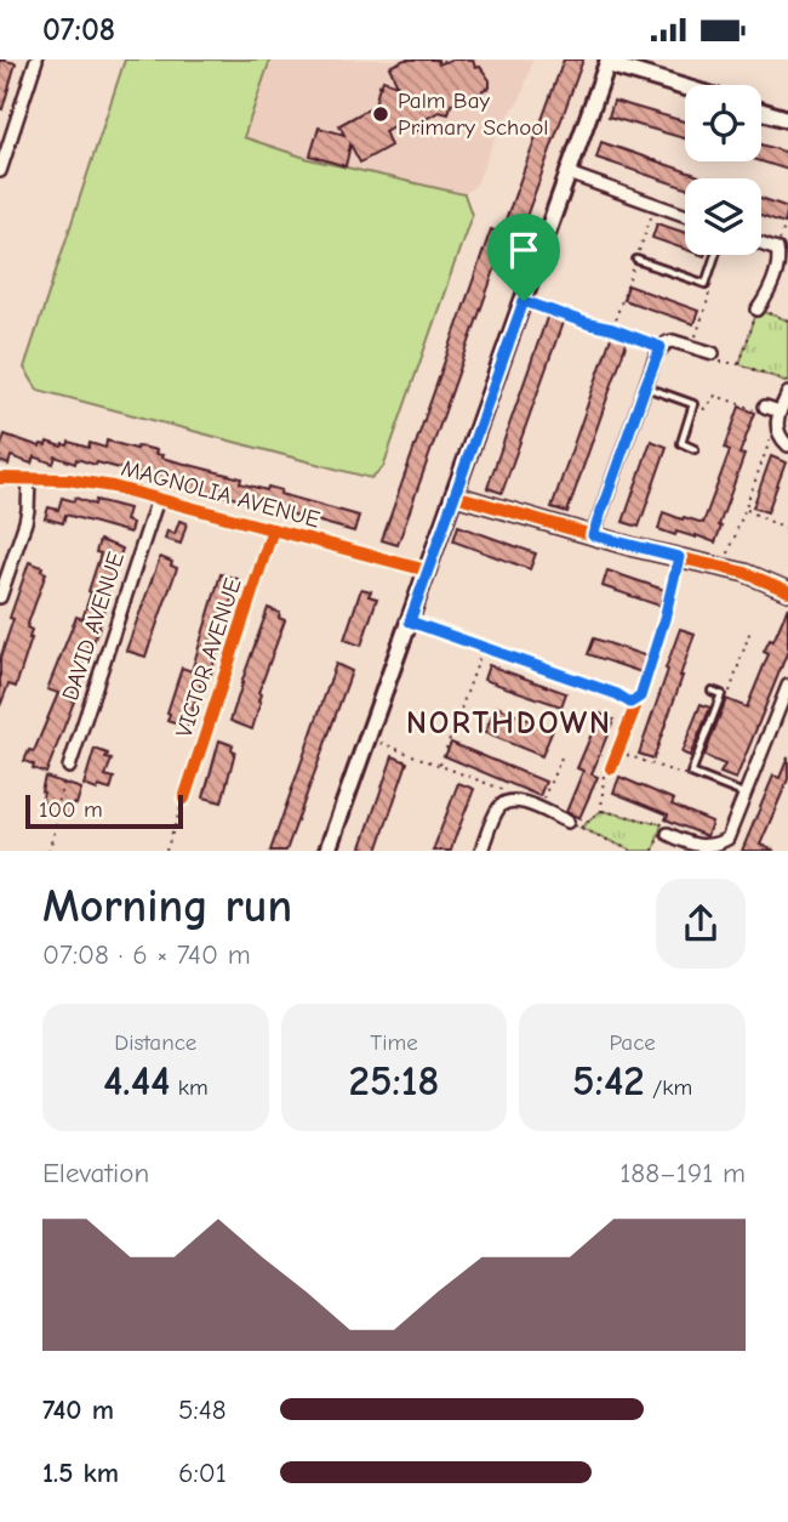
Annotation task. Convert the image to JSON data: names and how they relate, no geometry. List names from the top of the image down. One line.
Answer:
{"streets":{"street":["MAGNOLIA AVENUE","DAVID AVENUE","VICTOR AVENUE"]},"crossings":[["MAGNOLIA AVENUE","DAVID AVENUE"],["MAGNOLIA AVENUE","VICTOR AVENUE"]],"districts":["NORTHDOWN"],"places":["Palm Bay Primary School"],"scale_bar":"100 m","page":{"status":"07:08","scale":"100 m","heading":["Morning run","07:08 · 6 × 740 m"],"stats":[["Distance","4.44 km"],["Time","25:18"],["Pace","5:42 /km"]],"chart":["Elevation","188–191 m"],"list":[{"name":"740 m","note":"5:48"},{"name":"1.5 km","note":"6:01"}]}}
